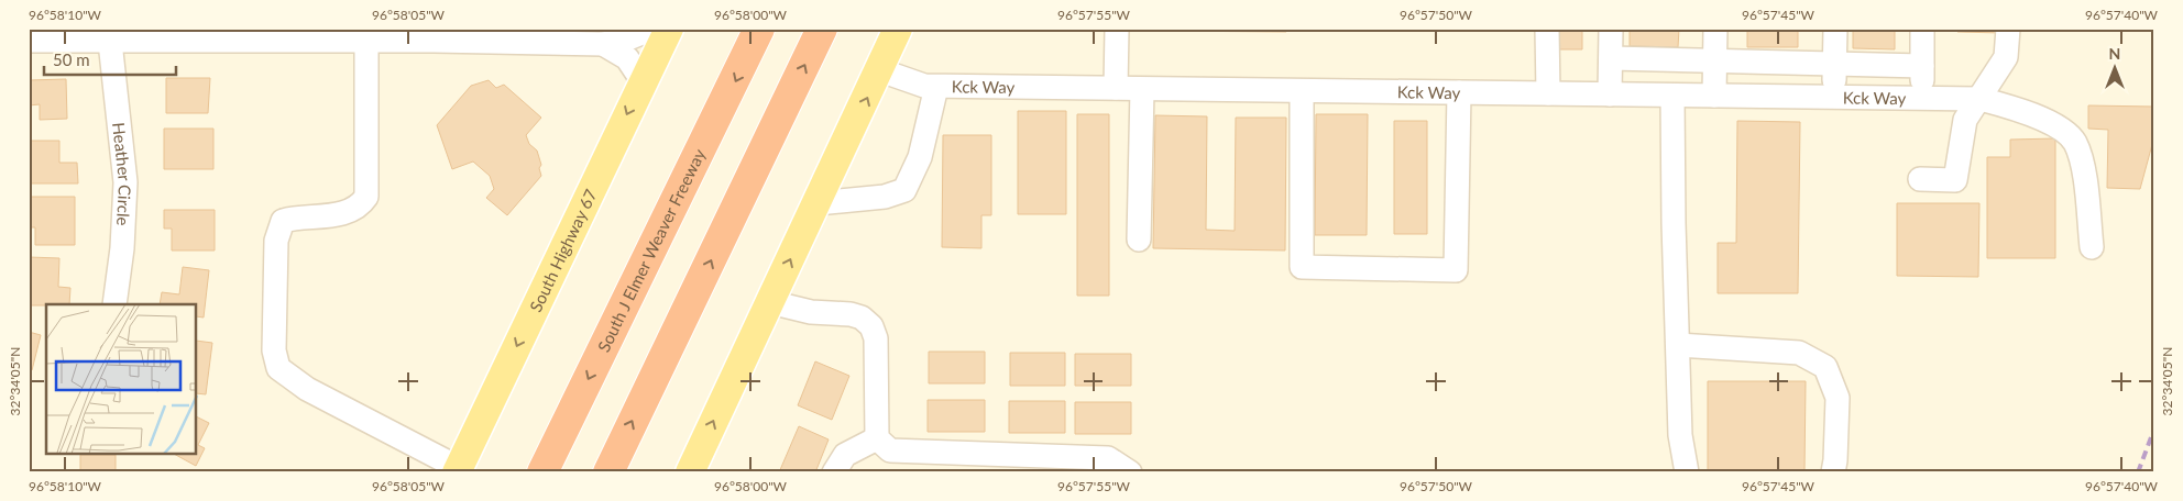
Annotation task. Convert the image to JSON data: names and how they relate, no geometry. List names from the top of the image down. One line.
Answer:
{"streets":{"highway":["South J Elmer Weaver Freeway"],"main road":["South Highway 67"],"street":["Kck Way","Heather Circle"]},"scale_bar":"50 m","north":"top","coordinates":["96°58'10\"W","96°58'05\"W","96°58'00\"W","96°57'55\"W","96°57'50\"W","96°57'45\"W","96°57'40\"W","32°34'05\"N"]}
